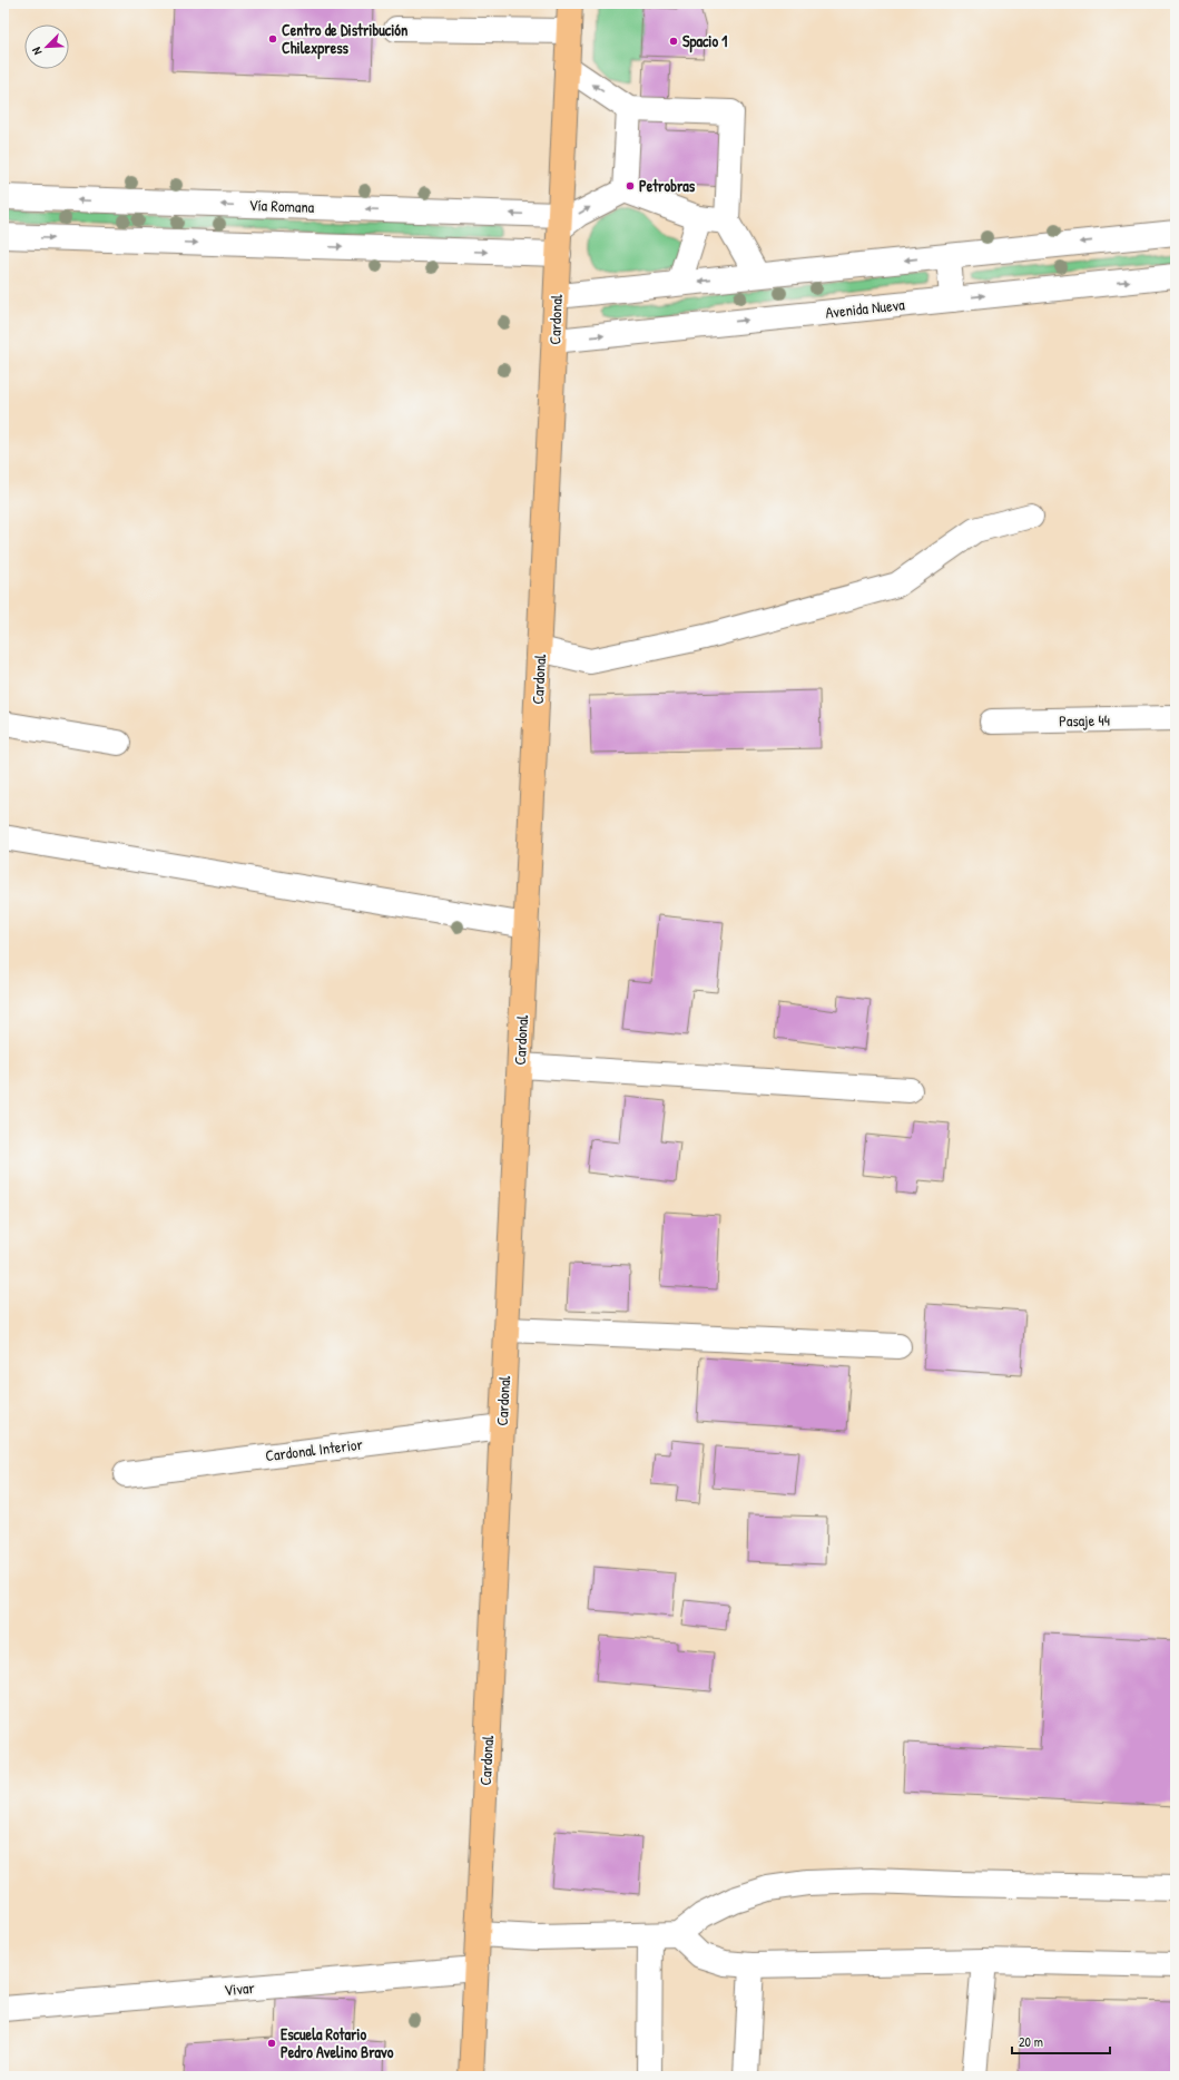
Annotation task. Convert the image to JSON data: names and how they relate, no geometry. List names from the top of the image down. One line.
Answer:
{"streets":{"main road":["Cardonal"],"street":["Vía Romana","Avenida Nueva","Pasaje 44","Cardonal Interior","Vivar"]},"crossings":[["Vía Romana","Cardonal"],["Avenida Nueva","Cardonal"],["Cardonal","Cardonal Interior"],["Cardonal","Vivar"]],"places":["Centro de Distribución Chilexpress","Spacio 1","Petrobras","Escuela Rotario Pedro Avelino Bravo"],"scale_bar":"20 m","north":"bottom left"}
